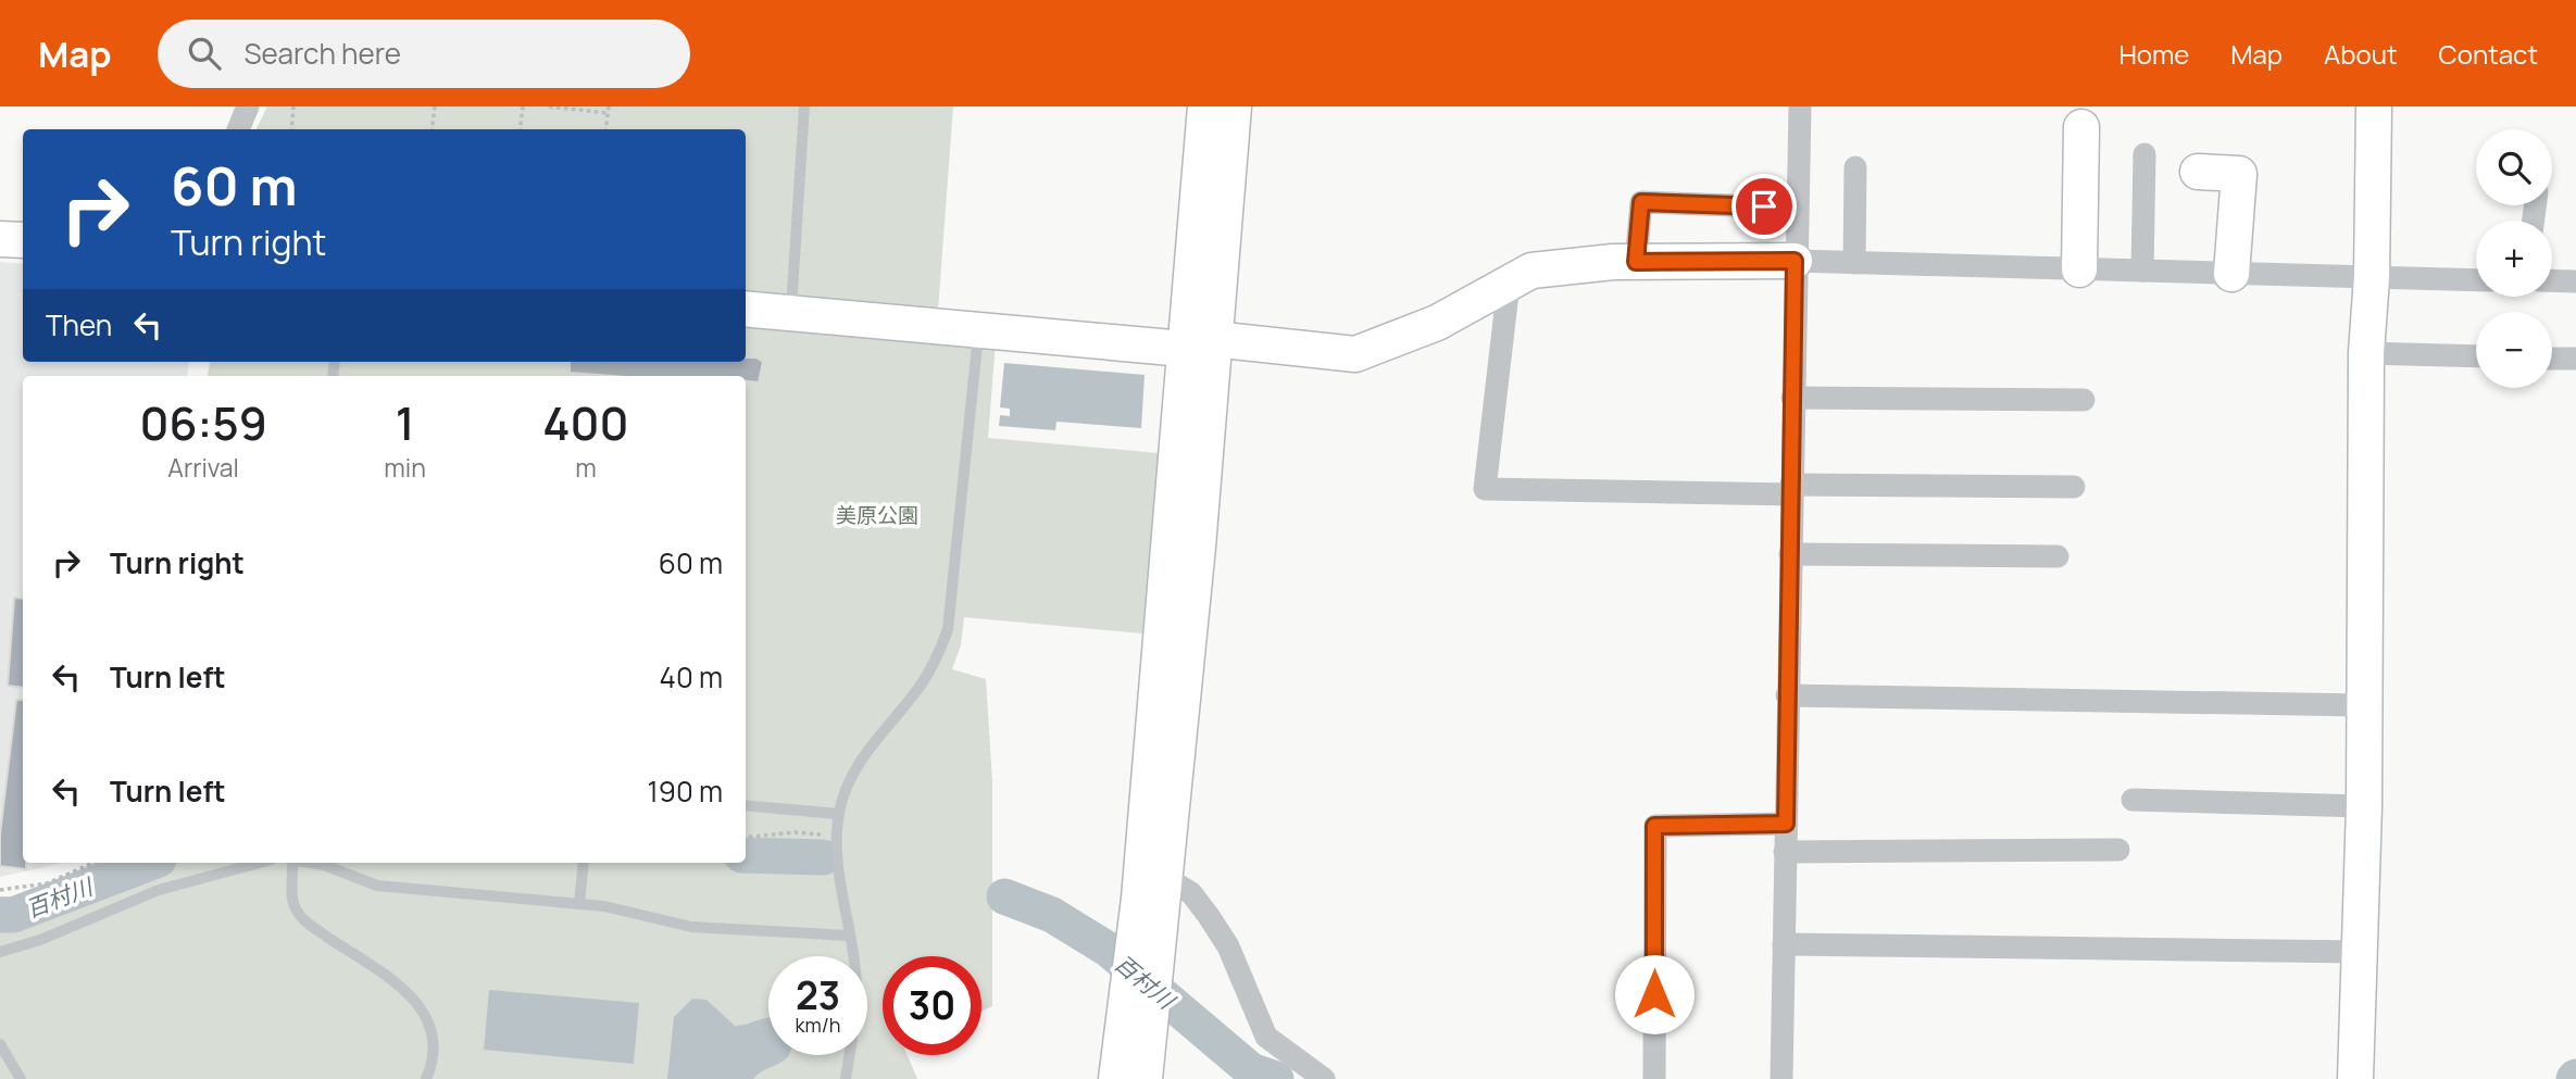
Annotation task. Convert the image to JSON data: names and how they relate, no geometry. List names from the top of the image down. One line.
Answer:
{"water":["百村川"],"parks":["美原公園"],"page":{"header":"Map","search":"Search here","nav":["Home","Map","About","Contact"],"map_buttons":["+","−"],"turn":["60 m","Turn right"],"then":"Then","eta":["06:59","Arrival","1","min","400","m"],"list":[{"name":"Turn right","value":"60 m"},{"name":"Turn left","value":"40 m"},{"name":"Turn left","value":"190 m"}],"speed":"23 km/h","limit":"30"}}
